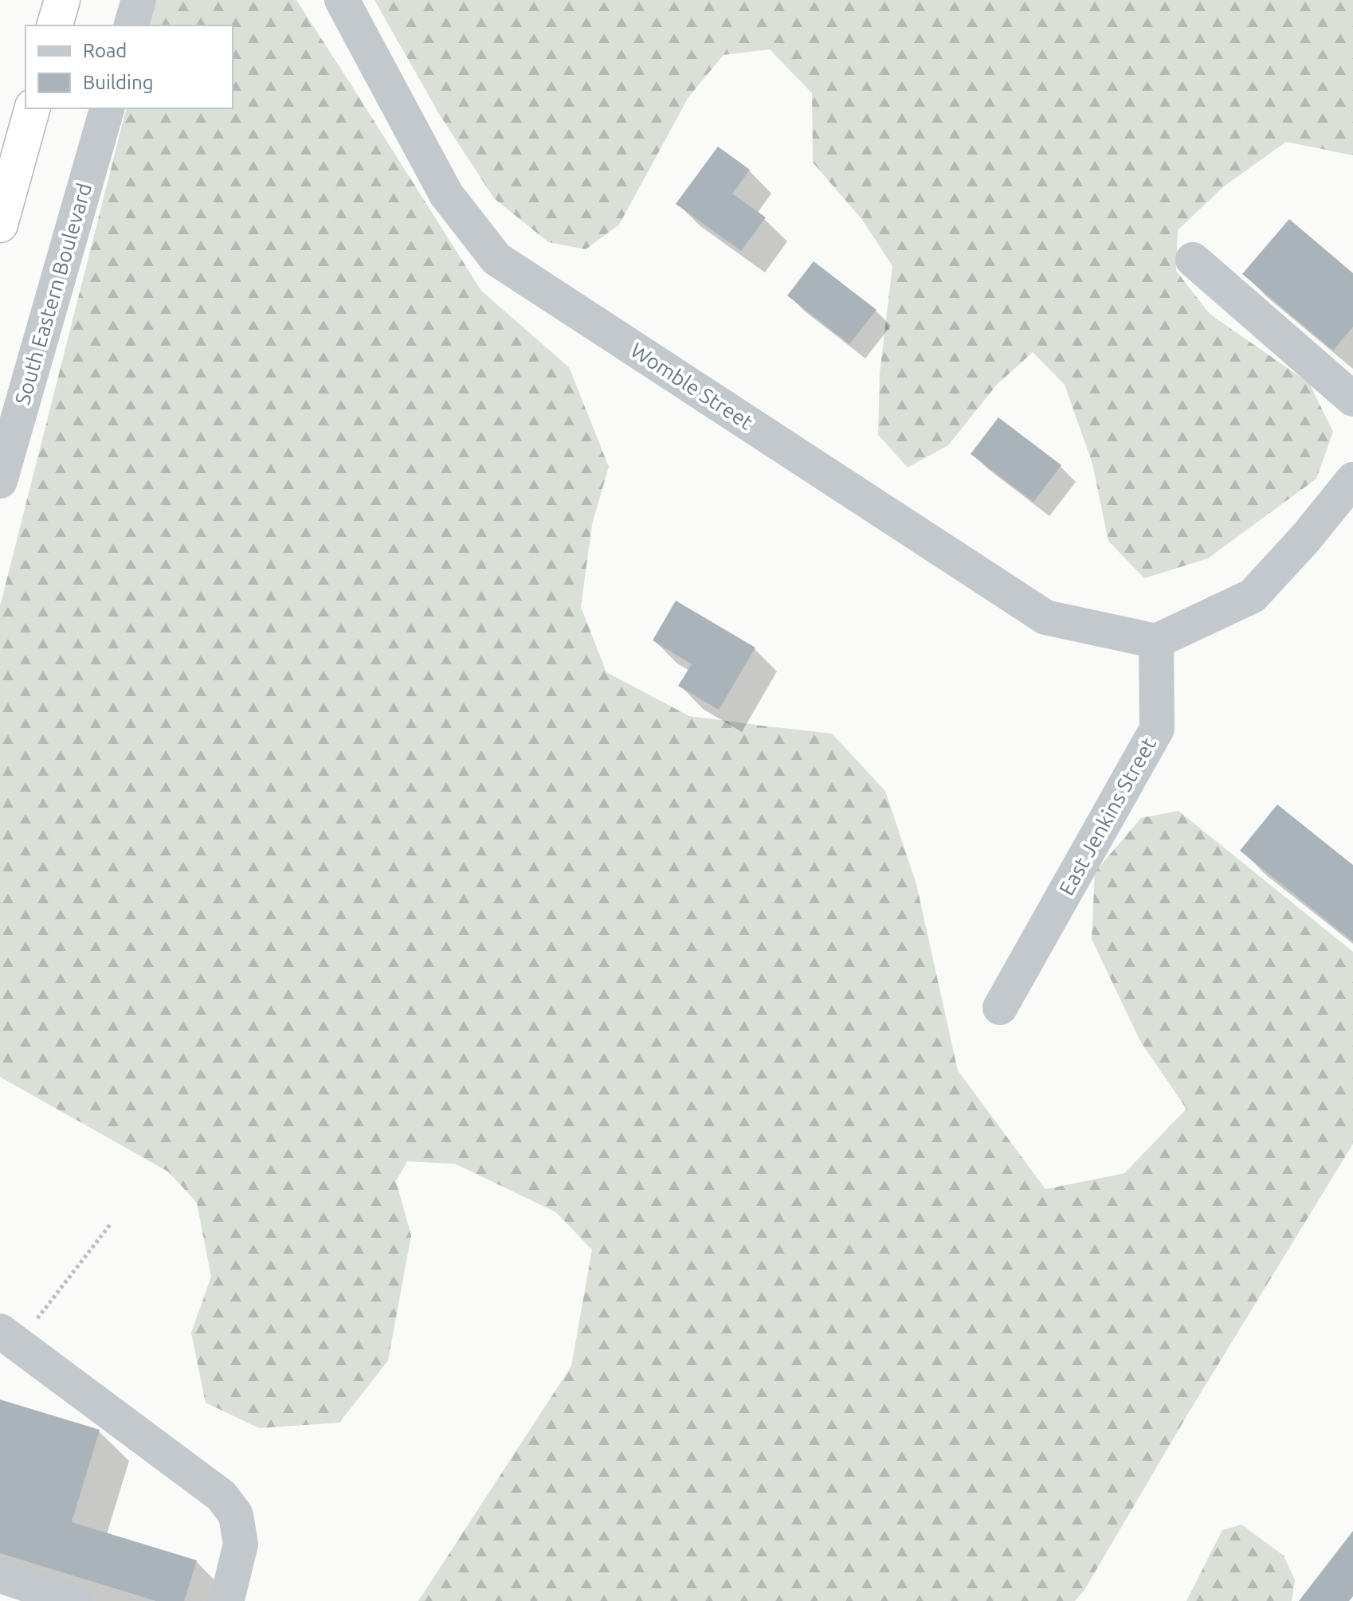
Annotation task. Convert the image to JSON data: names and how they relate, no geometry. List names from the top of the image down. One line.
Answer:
{"streets":{"street":["South Eastern Boulevard","Womble Street","East Jenkins Street"]},"crossings":[["Womble Street","East Jenkins Street"]],"legend":["Road","Building"]}
